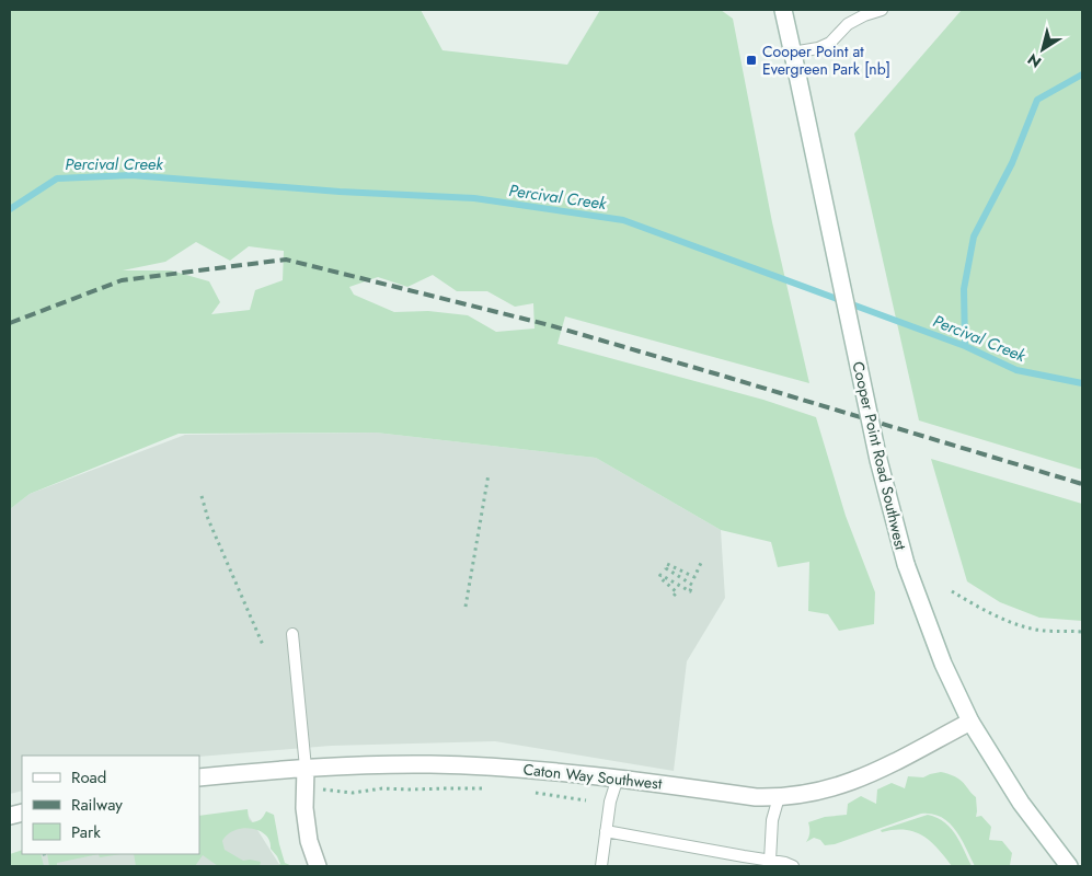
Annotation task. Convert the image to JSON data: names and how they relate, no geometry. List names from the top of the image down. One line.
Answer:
{"streets":{"street":["Cooper Point Road Southwest","Caton Way Southwest"]},"crossings":[["Cooper Point Road Southwest","Caton Way Southwest"]],"water":["Percival Creek"],"places":{"transit":["Cooper Point at Evergreen Park [nb]"]},"legend":["Road","Railway","Park"],"north":"bottom left"}
